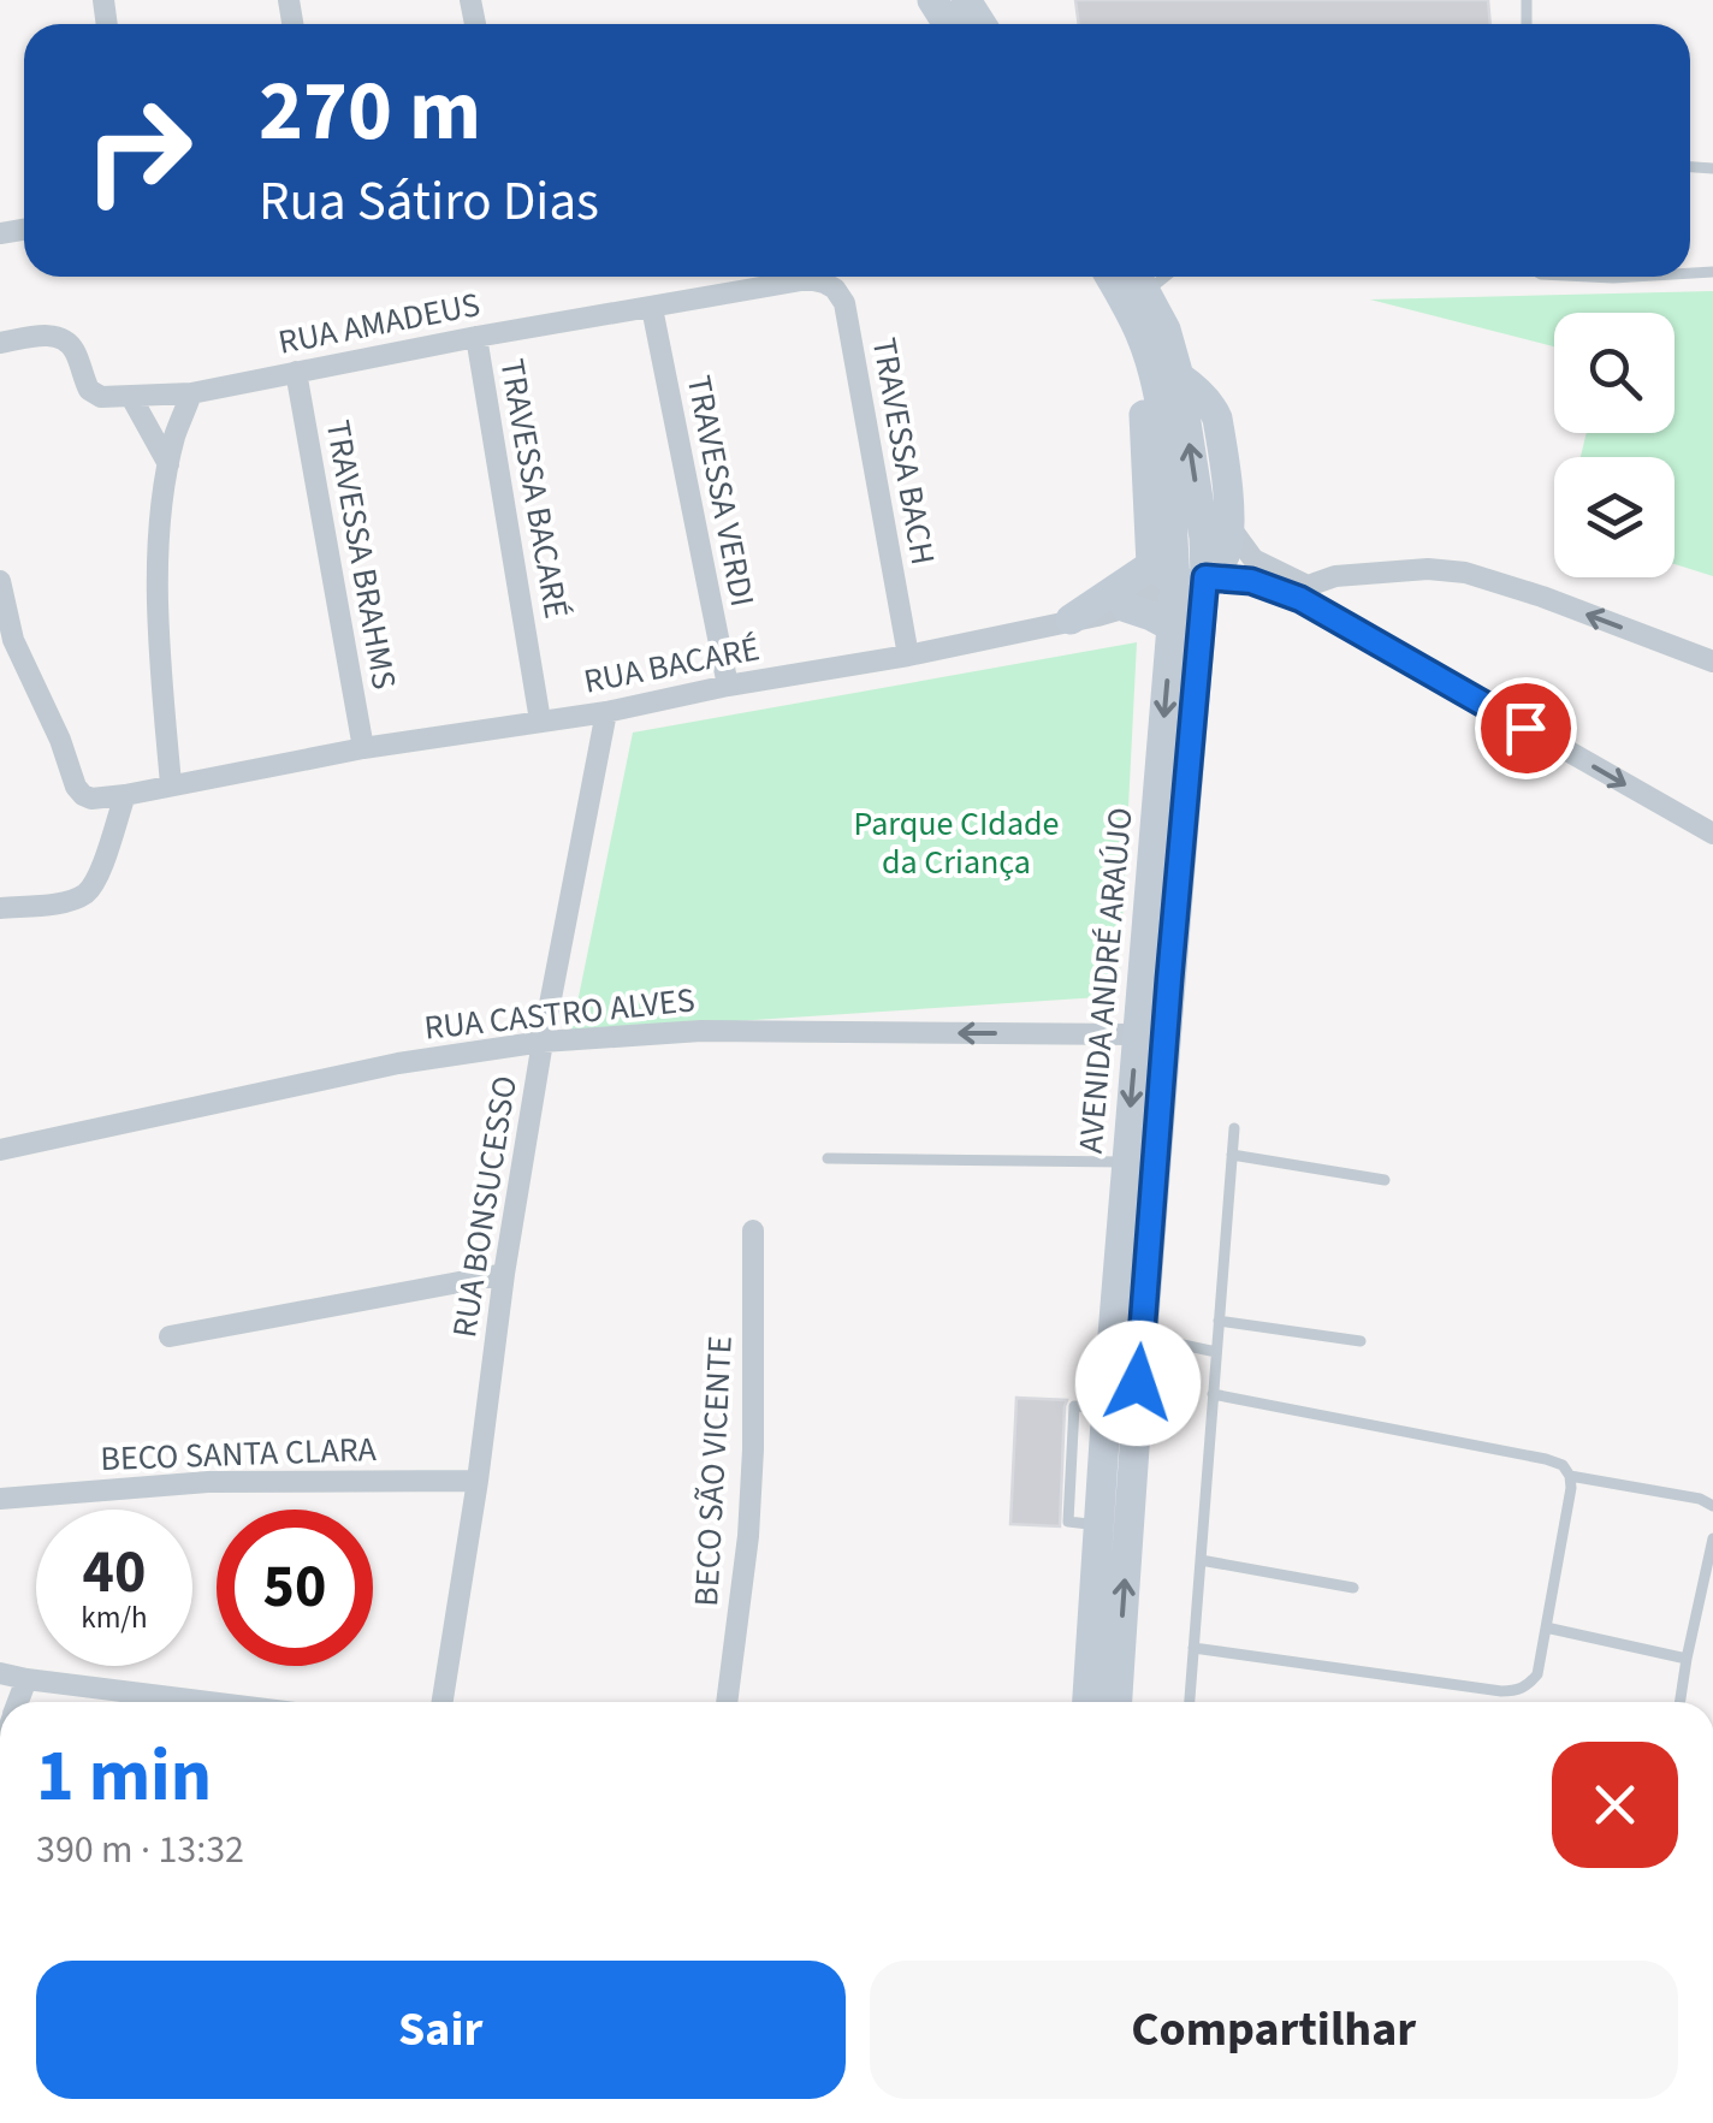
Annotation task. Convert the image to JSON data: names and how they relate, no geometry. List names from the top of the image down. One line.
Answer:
{"streets":{"main road":["AVENIDA ANDRÉ ARAÚJO"],"street":["RUA AMADEUS","TRAVESSA BACH","TRAVESSA BACARÉ","TRAVESSA VERDI","TRAVESSA BRAHMS","RUA BACARÉ","RUA CASTRO ALVES","RUA BONSUCESSO","BECO SANTA CLARA","BECO SÃO VICENTE"]},"crossings":[["RUA AMADEUS","TRAVESSA BACH"],["RUA AMADEUS","TRAVESSA BACARÉ"],["RUA AMADEUS","TRAVESSA VERDI"],["RUA AMADEUS","TRAVESSA BRAHMS"],["TRAVESSA BACH","RUA BACARÉ"],["TRAVESSA BACARÉ","RUA BACARÉ"],["TRAVESSA VERDI","RUA BACARÉ"],["TRAVESSA BRAHMS","RUA BACARÉ"],["RUA BACARÉ","AVENIDA ANDRÉ ARAÚJO"],["RUA BACARÉ","RUA BONSUCESSO"],["AVENIDA ANDRÉ ARAÚJO","RUA CASTRO ALVES"],["RUA CASTRO ALVES","RUA BONSUCESSO"],["RUA BONSUCESSO","BECO SANTA CLARA"]],"one_way":["RUA CASTRO ALVES"],"parks":["Parque CIdade da Criança"],"page":{"turn":["270 m","Rua Sátiro Dias"],"speed":"40 km/h","limit":"50","heading":["1 min","390 m · 13:32"],"buttons":["Sair","Compartilhar"]}}
